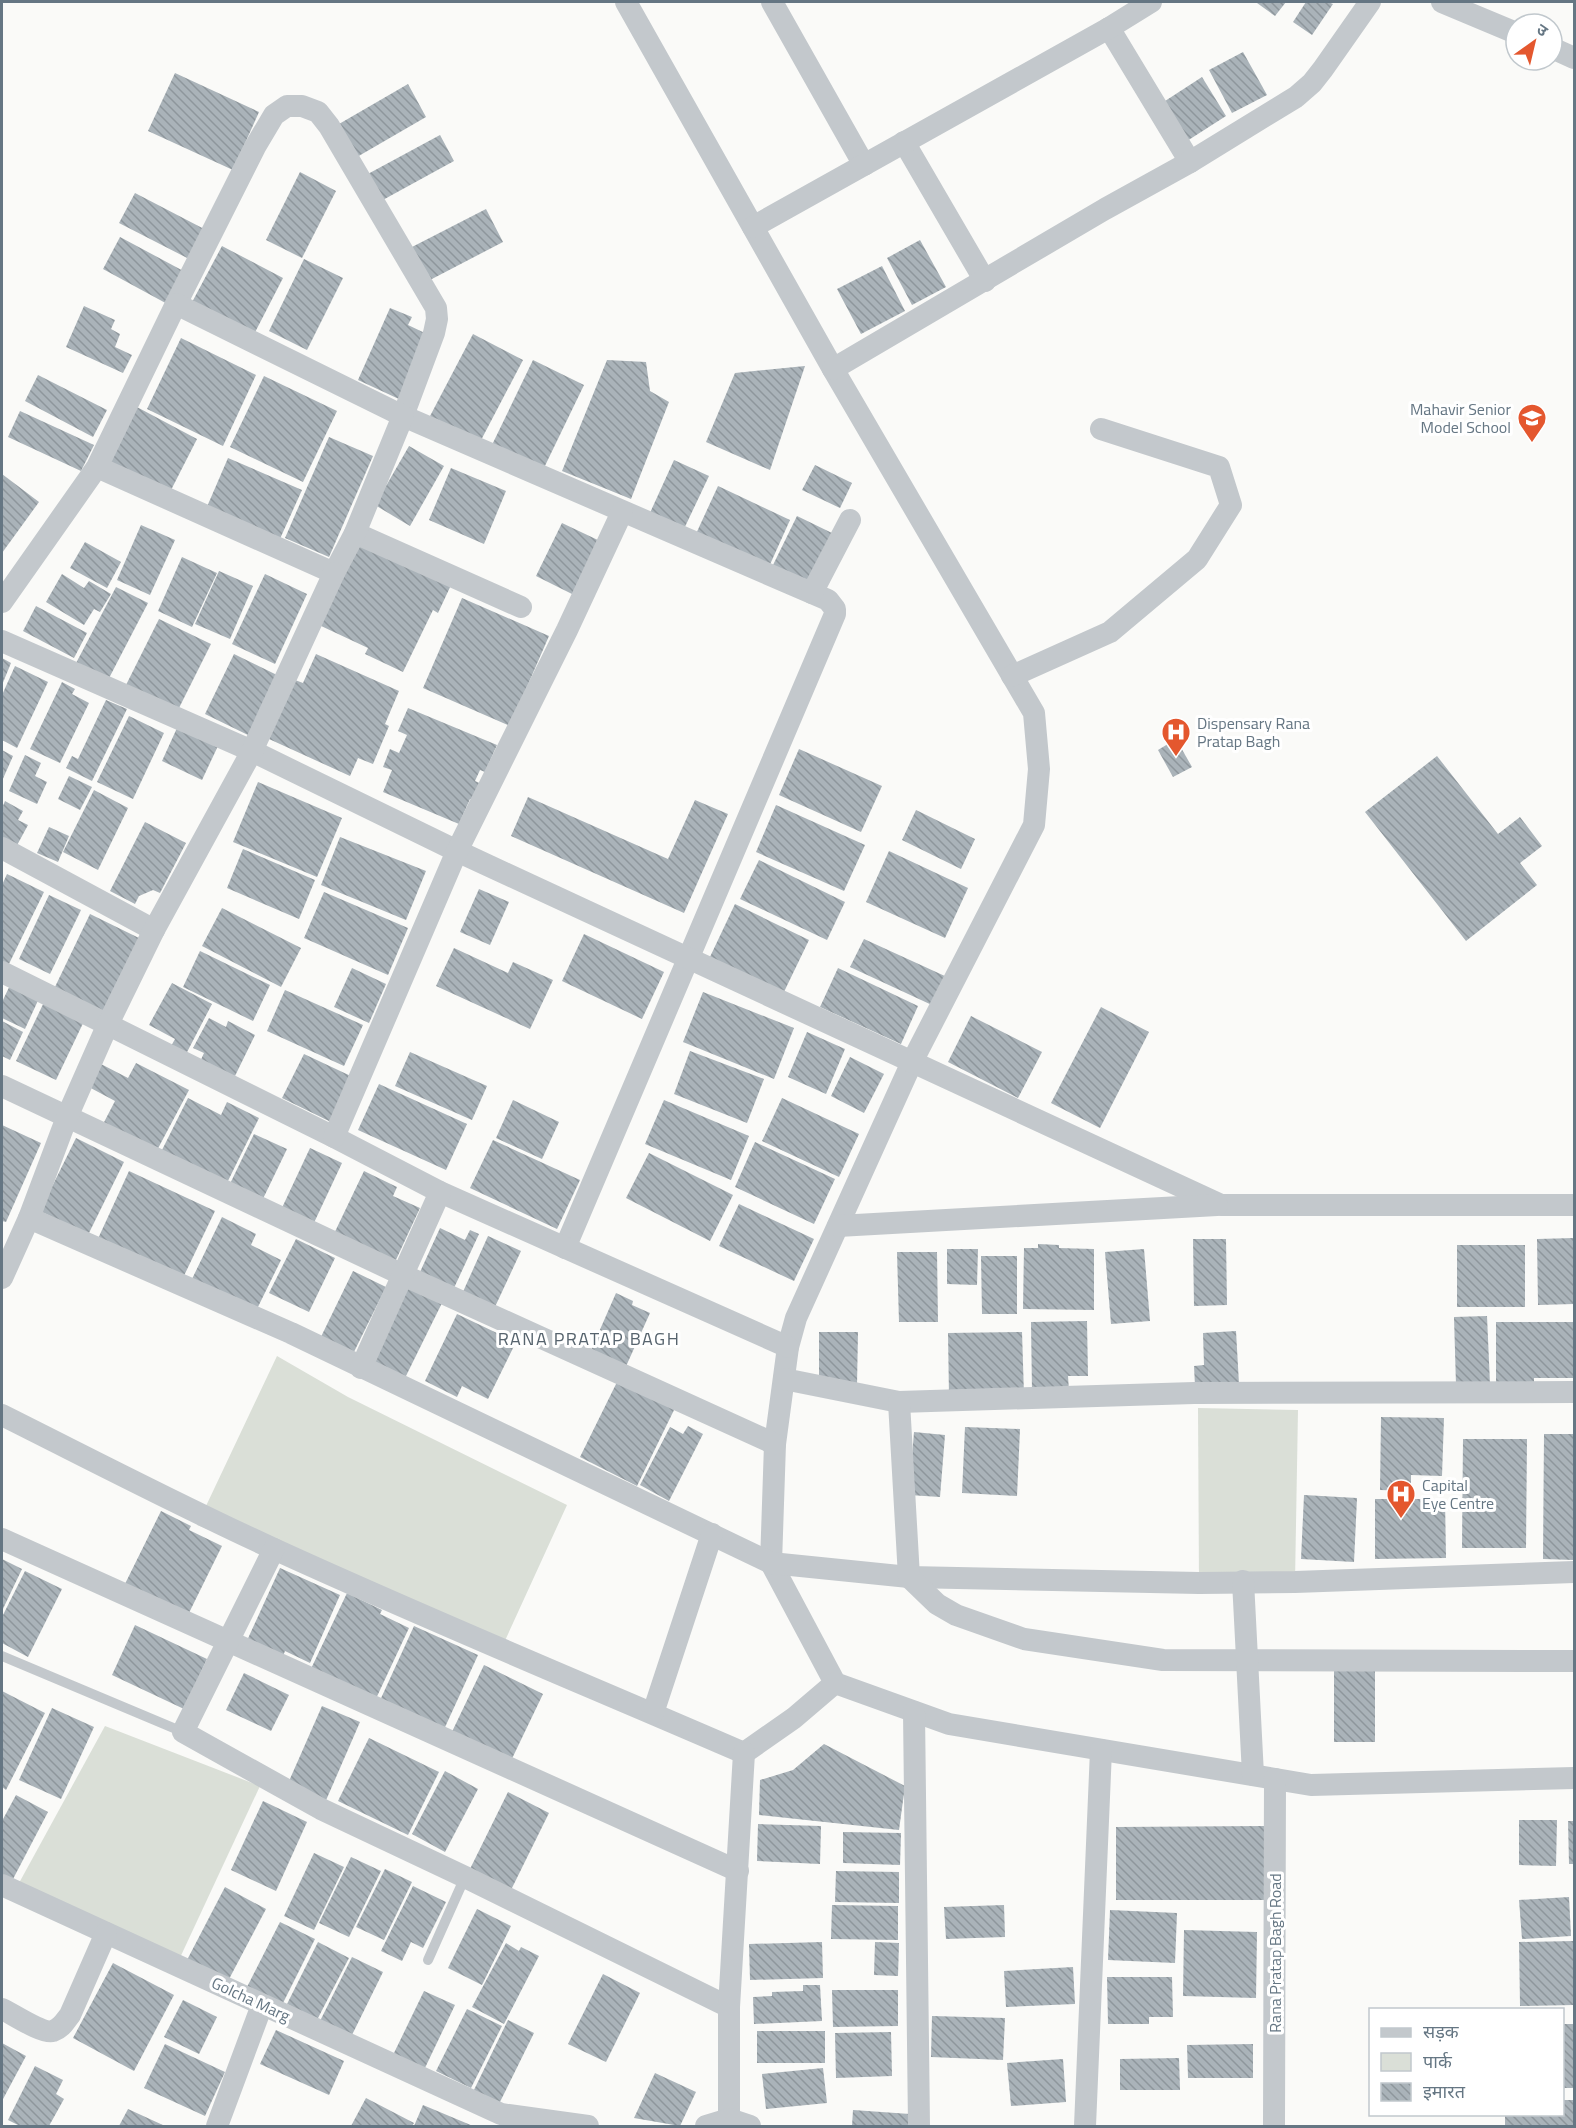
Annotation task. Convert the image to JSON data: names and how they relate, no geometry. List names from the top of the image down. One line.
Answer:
{"streets":{"street":["Rana Pratap Bagh Road","Golcha Marg"]},"districts":["RANA PRATAP BAGH"],"places":{"school or university":["Mahavir Senior Model School"],"hospital":["Dispensary Rana Pratap Bagh","Capital Eye Centre"]},"legend":["सड़क","पार्क","इमारत"],"north":"top right"}
